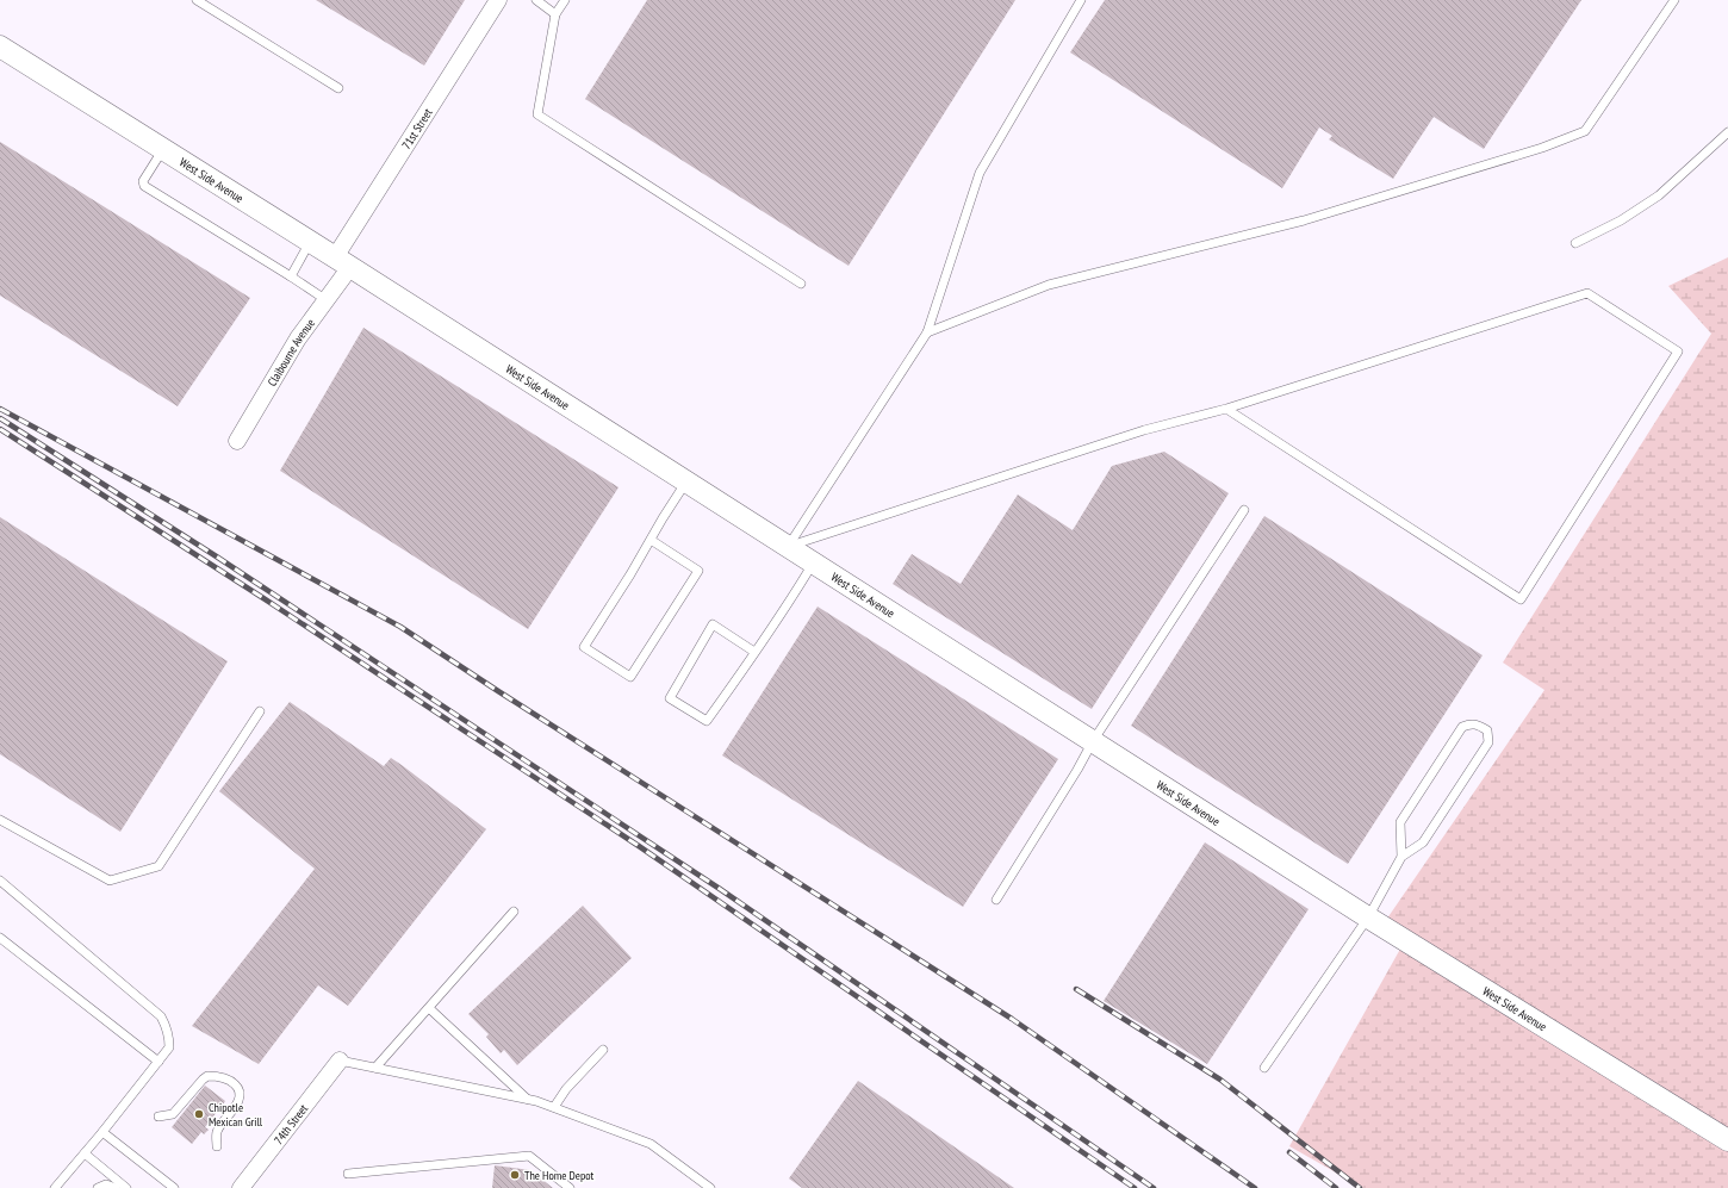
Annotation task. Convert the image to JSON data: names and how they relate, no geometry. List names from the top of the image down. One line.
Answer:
{"streets":{"street":["71st Street","West Side Avenue","Claibourne Avenue","74th Street"]},"crossings":[["71st Street","West Side Avenue"],["71st Street","Claibourne Avenue"],["West Side Avenue","Claibourne Avenue"]],"places":["Chipotle Mexican Grill","The Home Depot"]}
